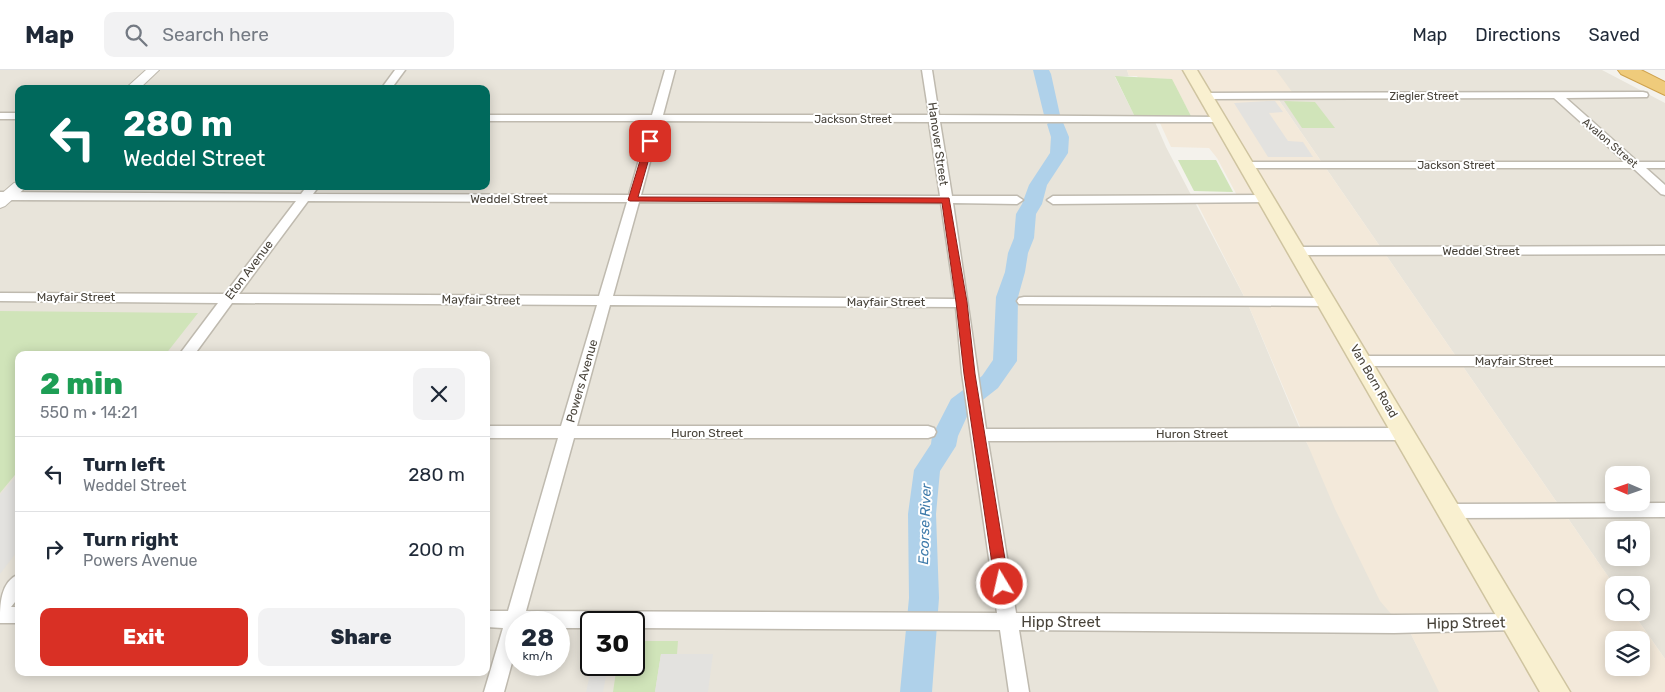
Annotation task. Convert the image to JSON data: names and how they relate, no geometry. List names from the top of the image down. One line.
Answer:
{"streets":{"main road":["Van Born Road"],"street":["Ziegler Street","Jackson Street","Avalon Street","Hanover Street","Weddel Street","Eton Avenue","Mayfair Street","Powers Avenue","Huron Street","Hipp Street"]},"crossings":[["Ziegler Street","Avalon Street"],["Ziegler Street","Van Born Road"],["Jackson Street","Avalon Street"],["Jackson Street","Hanover Street"],["Jackson Street","Powers Avenue"],["Jackson Street","Van Born Road"],["Hanover Street","Weddel Street"],["Hanover Street","Mayfair Street"],["Hanover Street","Huron Street"],["Hanover Street","Hipp Street"],["Weddel Street","Eton Avenue"],["Weddel Street","Powers Avenue"],["Weddel Street","Van Born Road"],["Eton Avenue","Mayfair Street"],["Mayfair Street","Powers Avenue"],["Mayfair Street","Van Born Road"],["Powers Avenue","Huron Street"],["Van Born Road","Huron Street"],["Van Born Road","Hipp Street"]],"water":["Ecorse River"],"north":"left","page":{"header":"Map","search":"Search here","nav":["Map","Directions","Saved"],"turn":["280 m","Weddel Street"],"heading":["2 min","550 m · 14:21"],"list":[{"name":"Turn left","note":"Weddel Street","value":"280 m"},{"name":"Turn right","note":"Powers Avenue","value":"200 m"}],"buttons":["Exit","Share"],"speed":"28 km/h","limit":"30"}}
